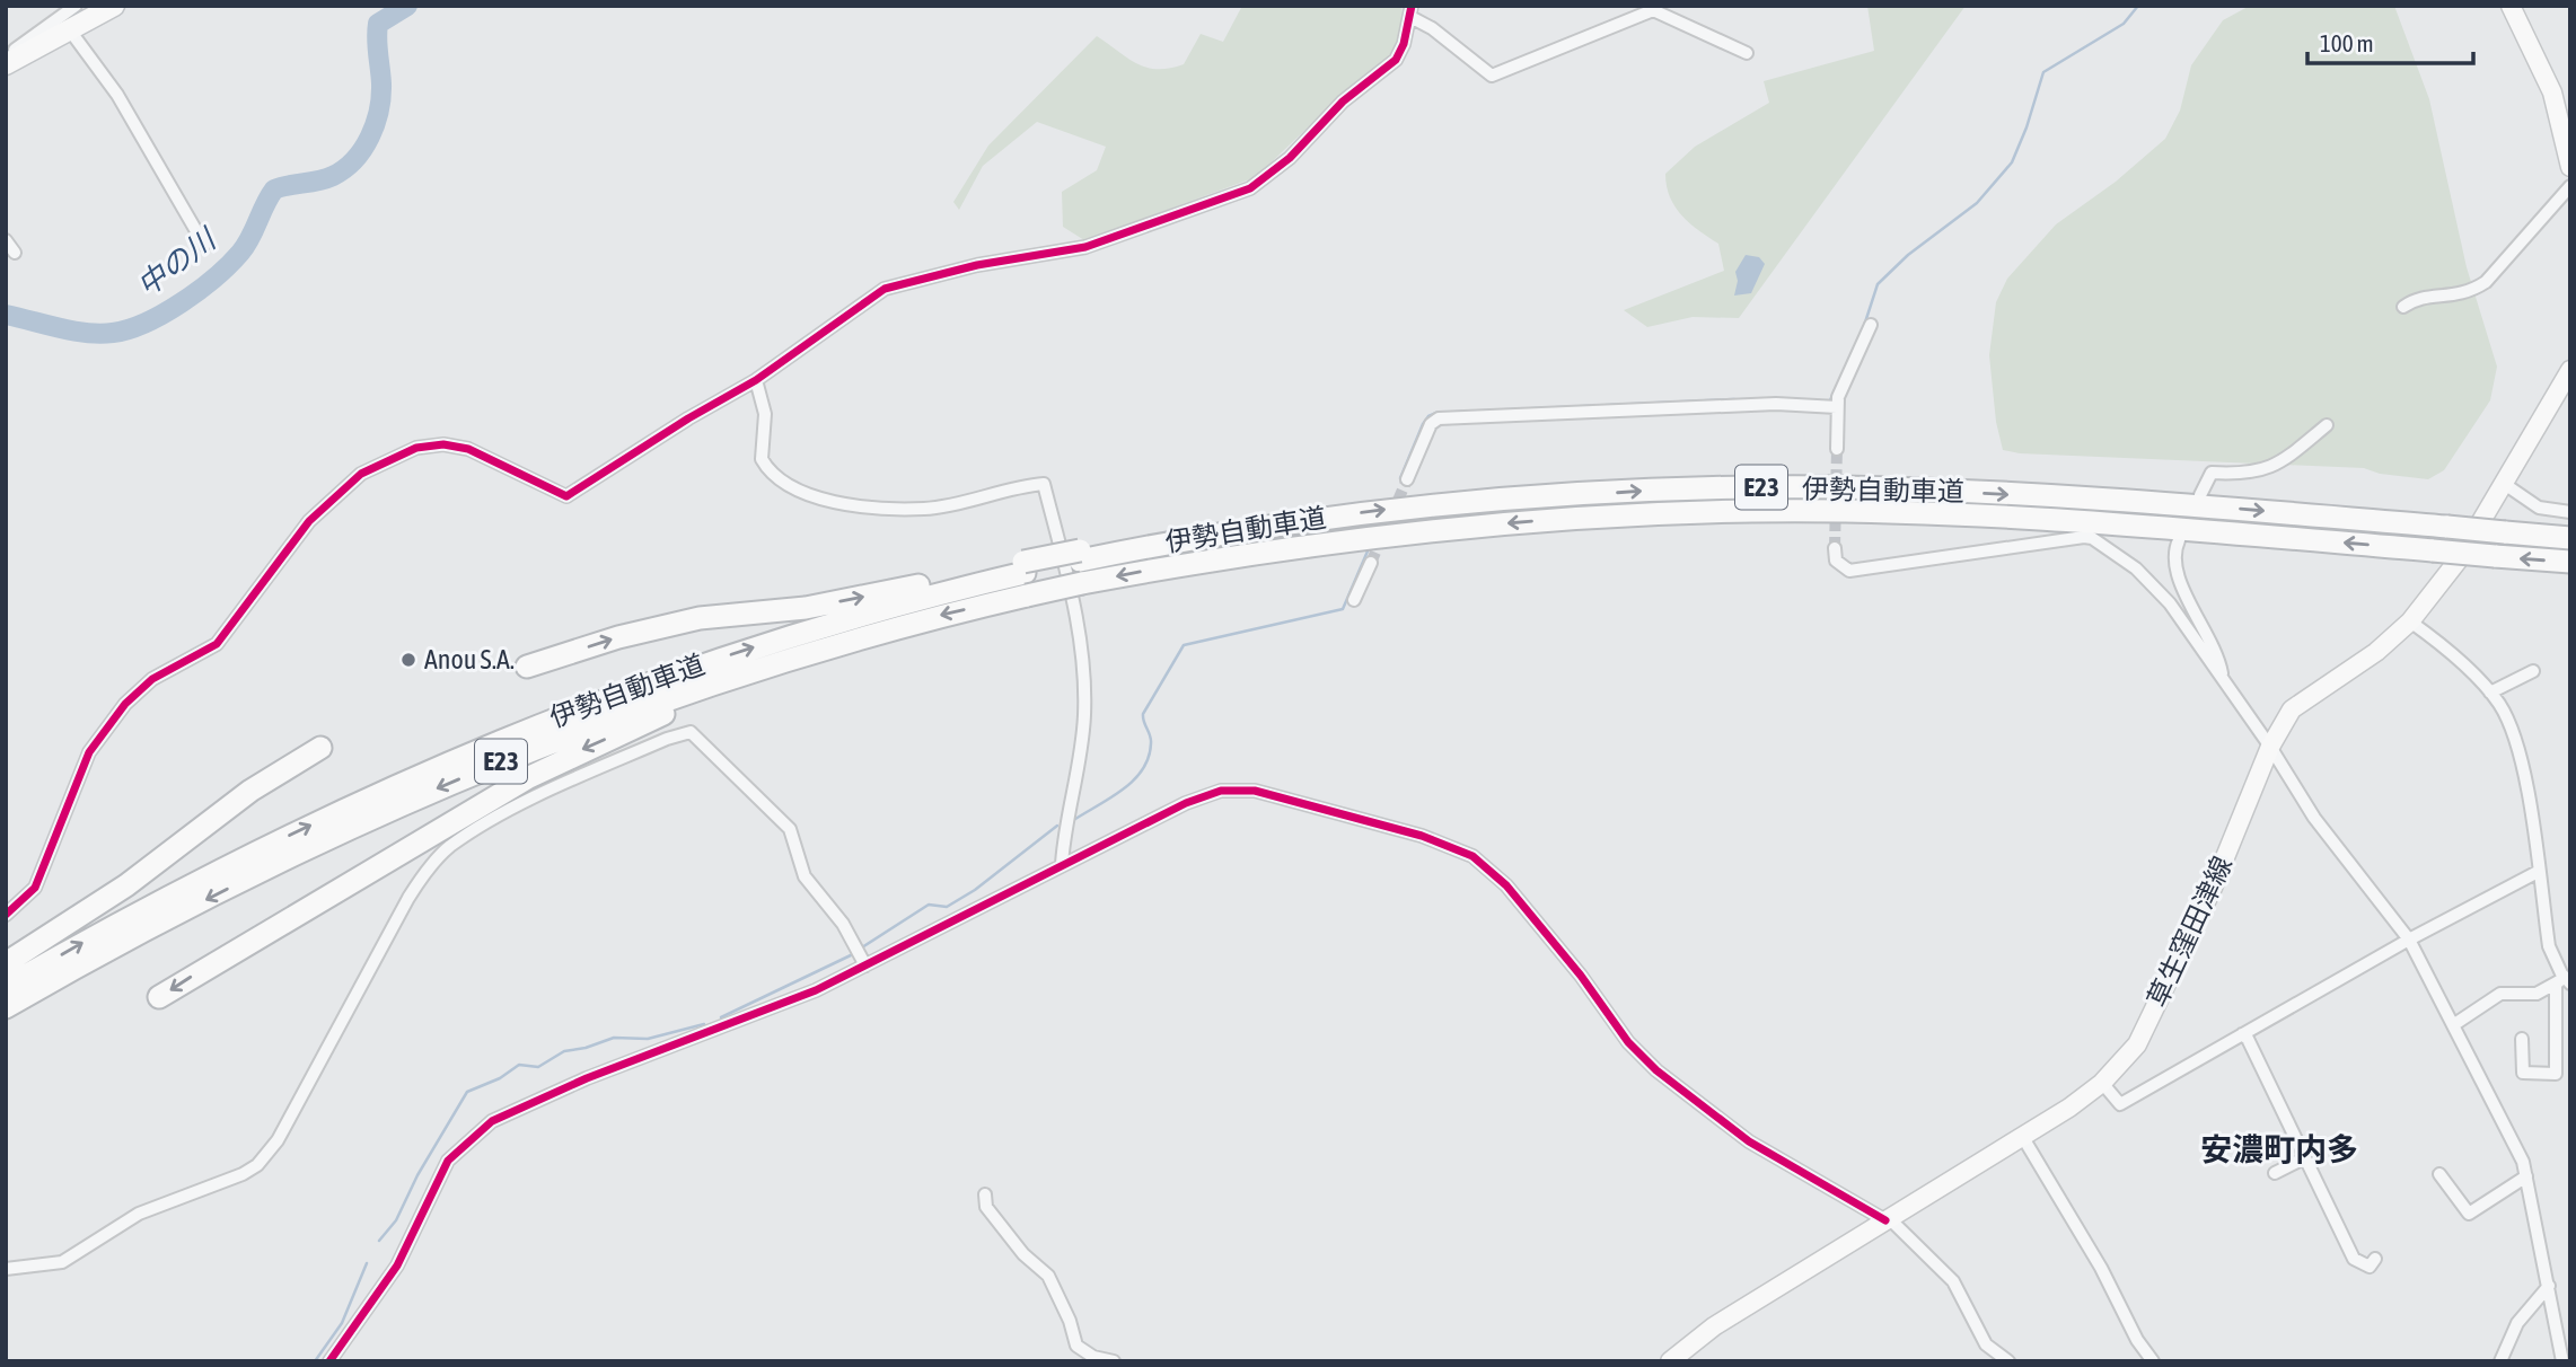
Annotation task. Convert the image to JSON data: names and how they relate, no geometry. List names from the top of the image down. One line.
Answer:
{"streets":{"highway":["E23","伊勢自動車道"],"main road":["草生窪田津線"]},"districts":["安濃町内多"],"water":["中の川"],"places":["Anou S.A."],"scale_bar":"100 m"}
